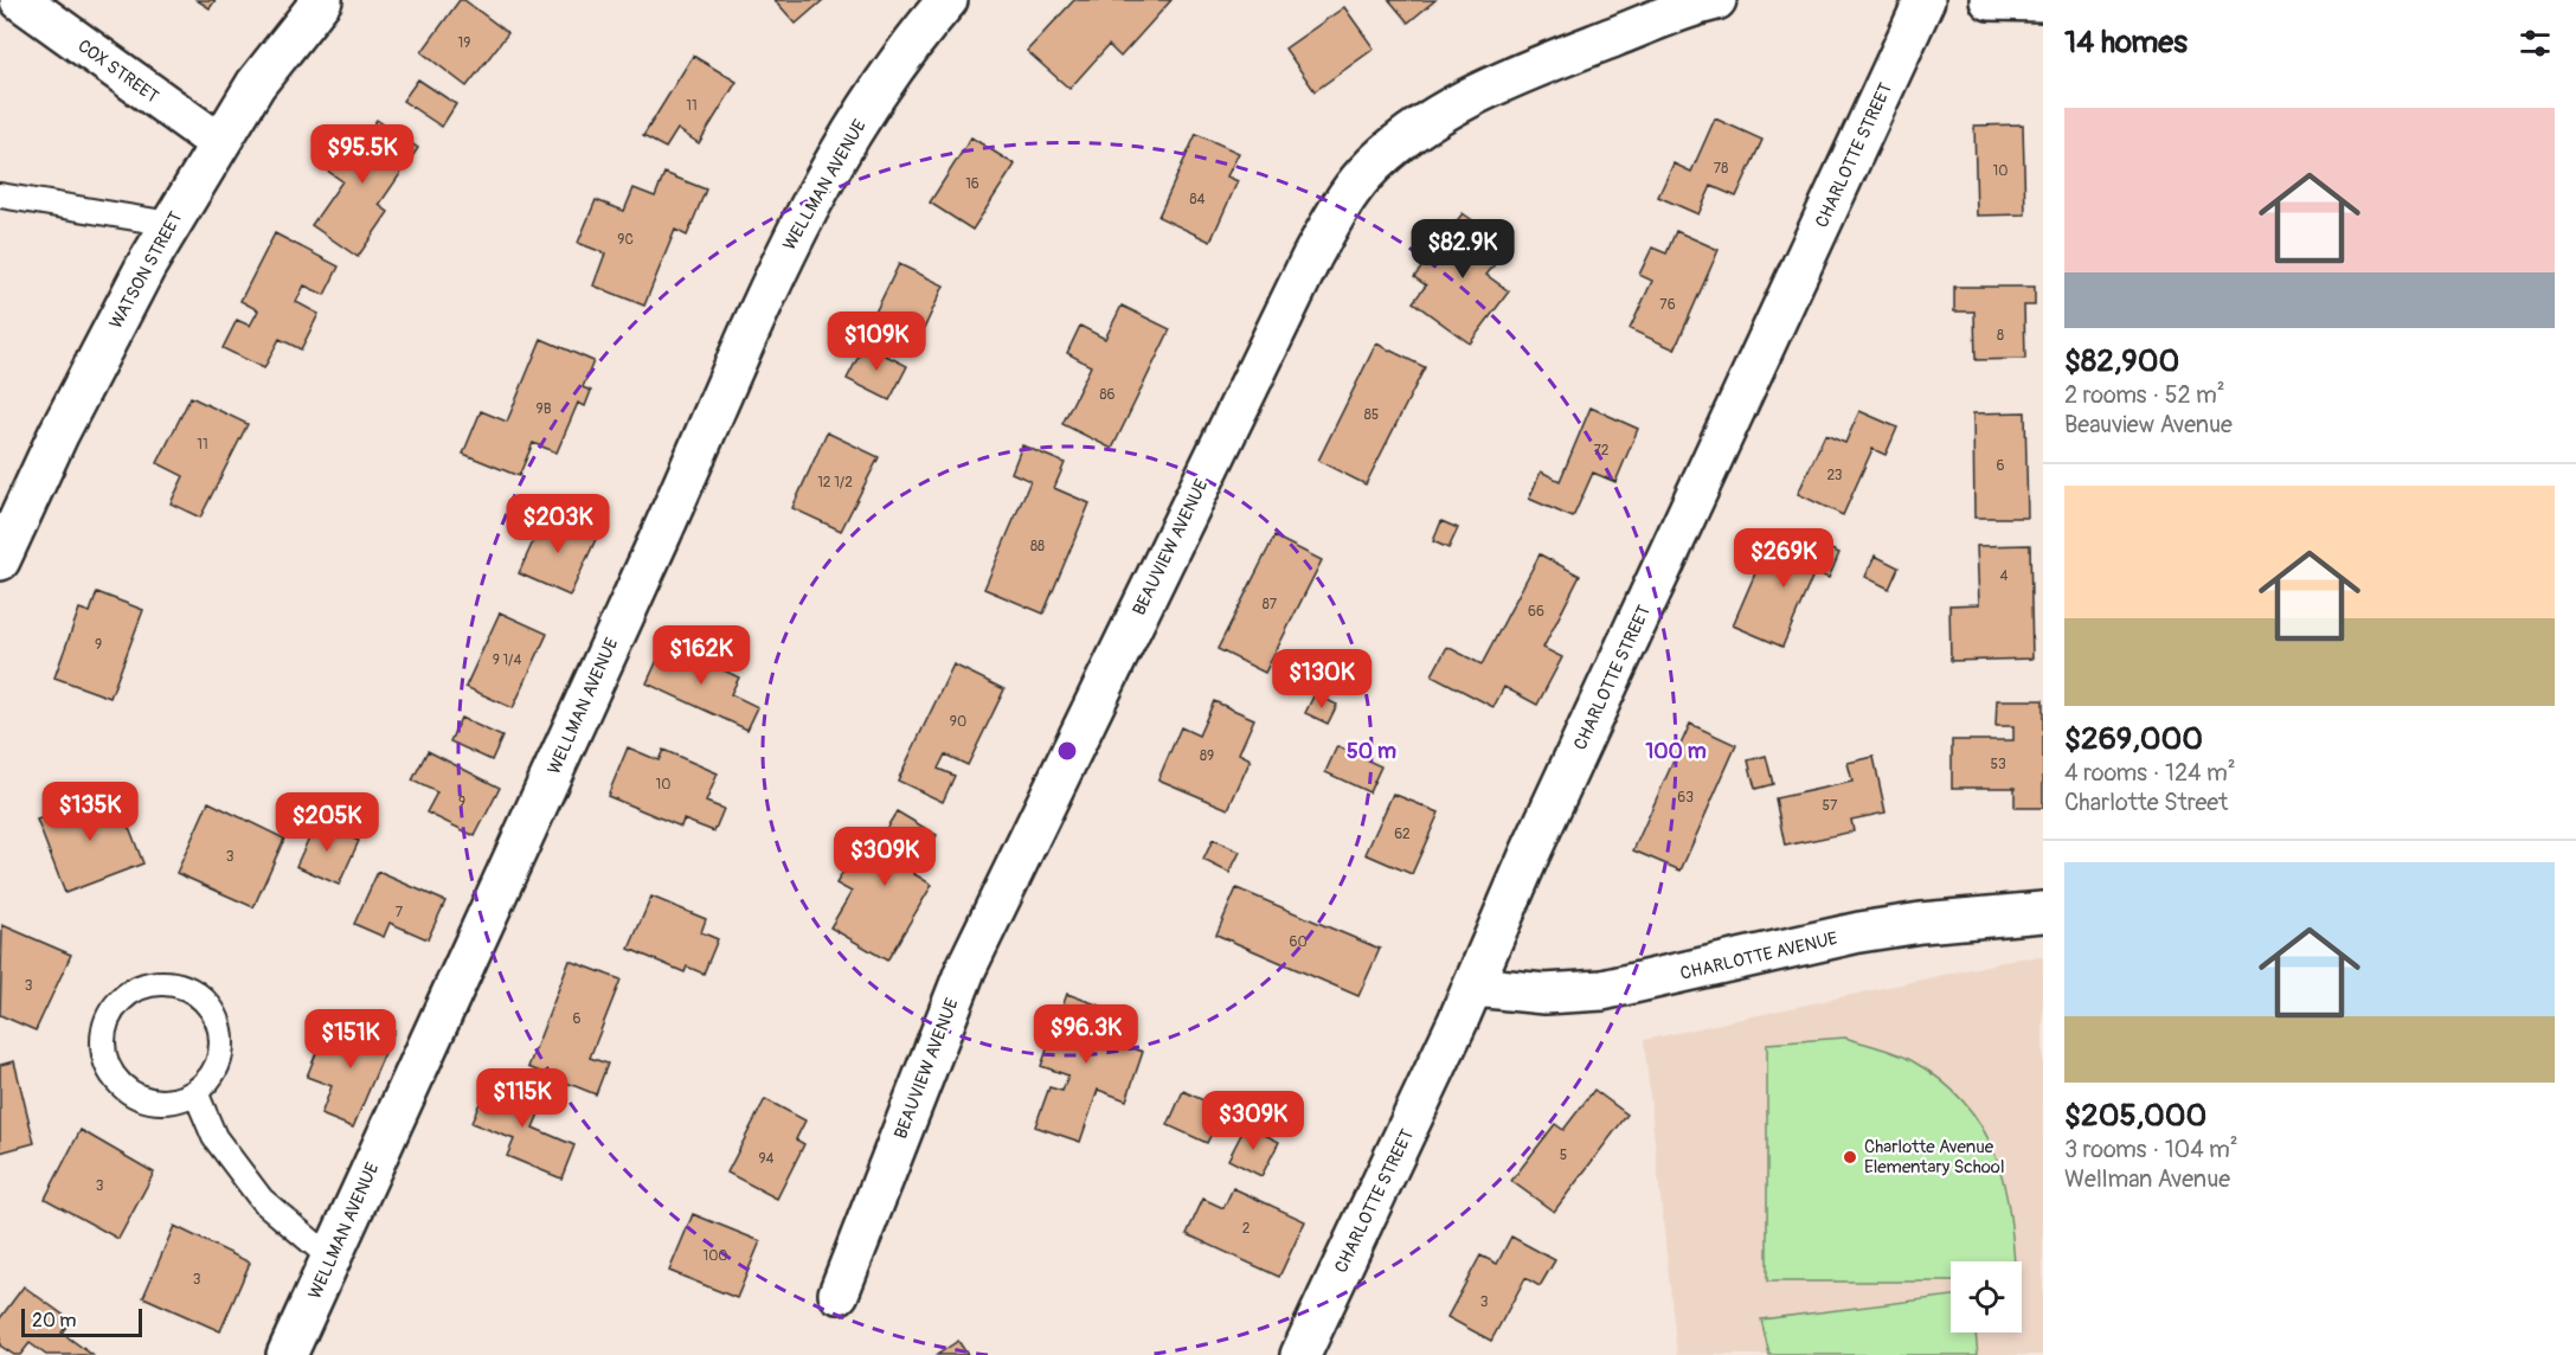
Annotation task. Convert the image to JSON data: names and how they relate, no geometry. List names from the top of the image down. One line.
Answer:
{"streets":{"street":["COX STREET","CHARLOTTE STREET","WELLMAN AVENUE","WATSON STREET","BEAUVIEW AVENUE","CHARLOTTE AVENUE"]},"crossings":[["COX STREET","WATSON STREET"],["CHARLOTTE STREET","CHARLOTTE AVENUE"]],"places":["Charlotte Avenue Elementary School"],"house_numbers":["19","11","78","10","16","84","9C","76","8","86","9B","85","11","72","6","23","12 1/2","88","4","87","66","9","9 1/4","90","89","53","10","63","9","57","62","3","7","60","3","6","5","94","3","2","100","3","3"],"scale_bar":"20 m","page":{"heading":"14 homes","list":[{"name":"$82,900","note":"2 rooms · 52 m² · Beauview Avenue"},{"name":"$269,000","note":"4 rooms · 124 m² · Charlotte Street"},{"name":"$205,000","note":"3 rooms · 104 m² · Wellman Avenue"}],"price":["$95.5K","$82.9K","$109K","$203K","$269K","$162K","$130K","$135K","$205K","$309K","$96.3K","$151K","$115K","$309K"],"scale":"20 m"},"rings":["50 m","100 m"]}
